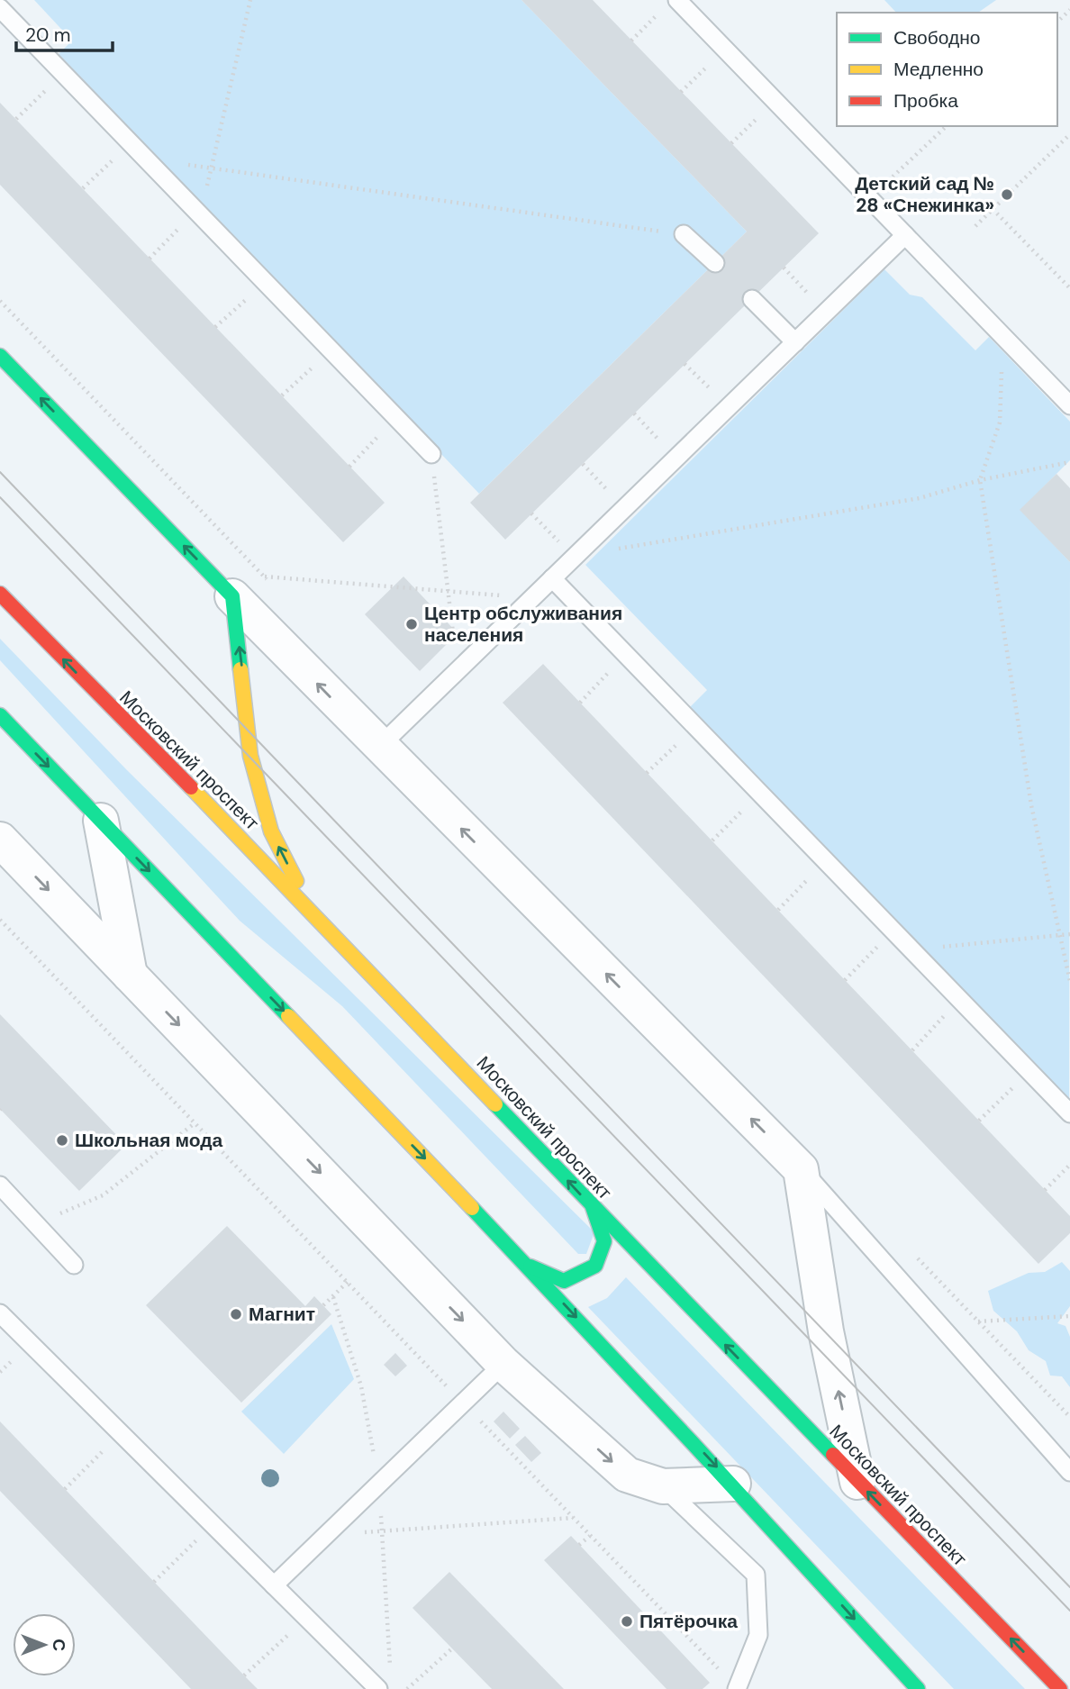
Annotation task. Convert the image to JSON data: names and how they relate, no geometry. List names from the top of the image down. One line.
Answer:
{"streets":{"main road":["Московский проспект"]},"places":["Детский сад № 28 «Снежинка»","Центр обслуживания населения","Школьная мода","Магнит","Пятёрочка"],"legend":["Свободно","Медленно","Пробка"],"scale_bar":"20 m","north":"right"}
